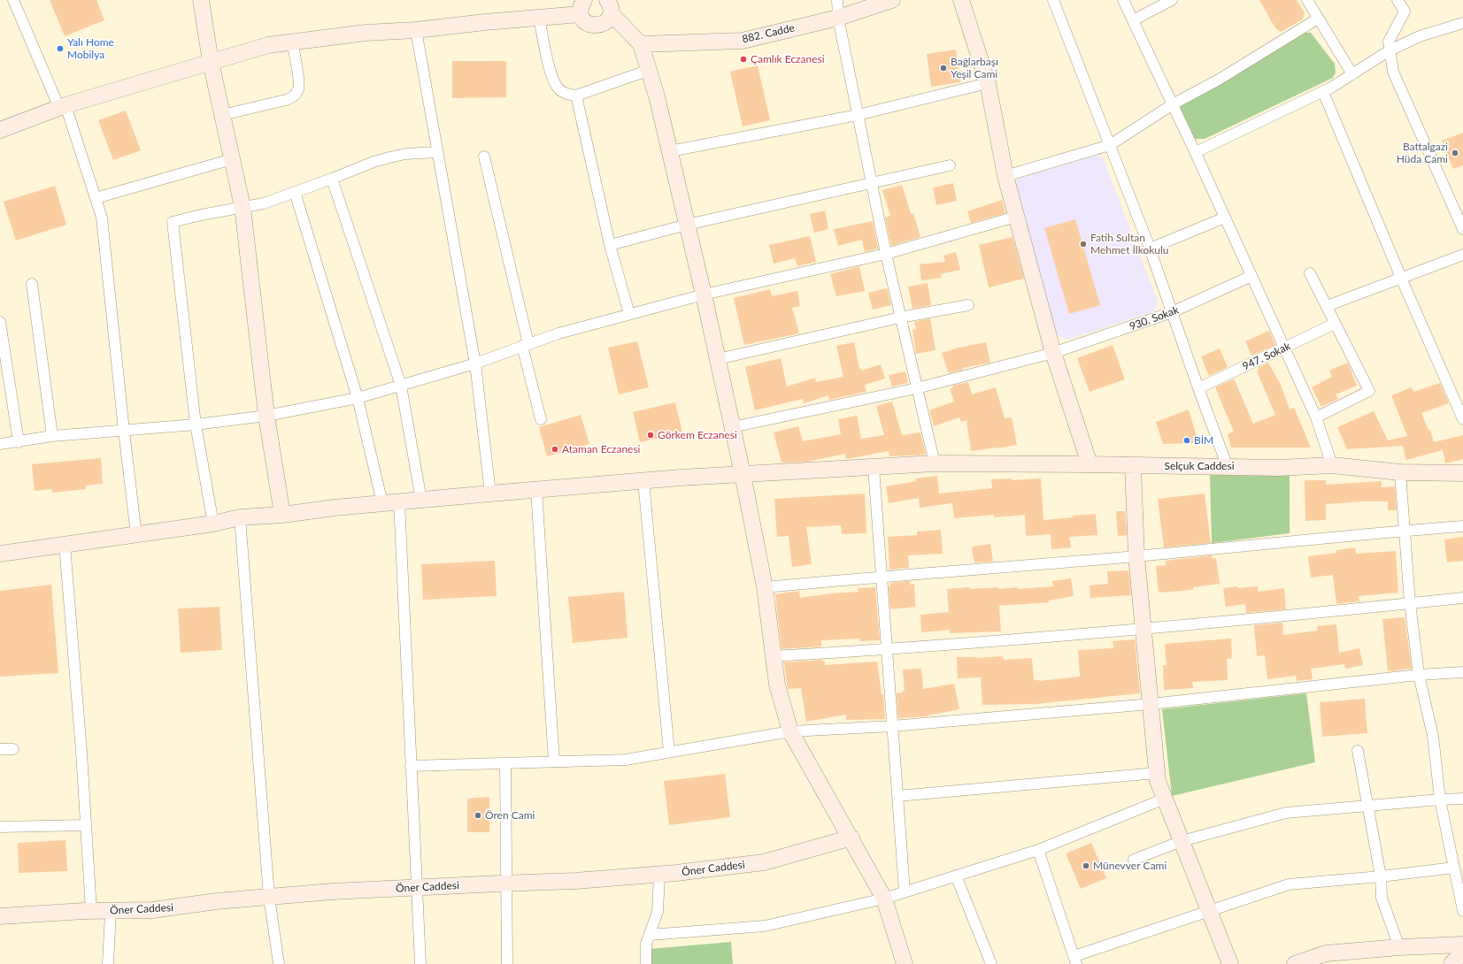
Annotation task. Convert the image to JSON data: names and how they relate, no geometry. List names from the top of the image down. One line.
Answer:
{"streets":{"street":["882. Cadde","930. Sokak","947. Sokak","Selçuk Caddesi","Öner Caddesi"]},"places":["Yalı Home Mobilya","Çamlık Eczanesi","Bağlarbaşı Yeşil Cami","Battalgazi Hüda Cami","Fatih Sultan Mehmet İlkokulu","Görkem Eczanesi","BİM","Ataman Eczanesi","Ören Cami","Münevver Cami"]}
